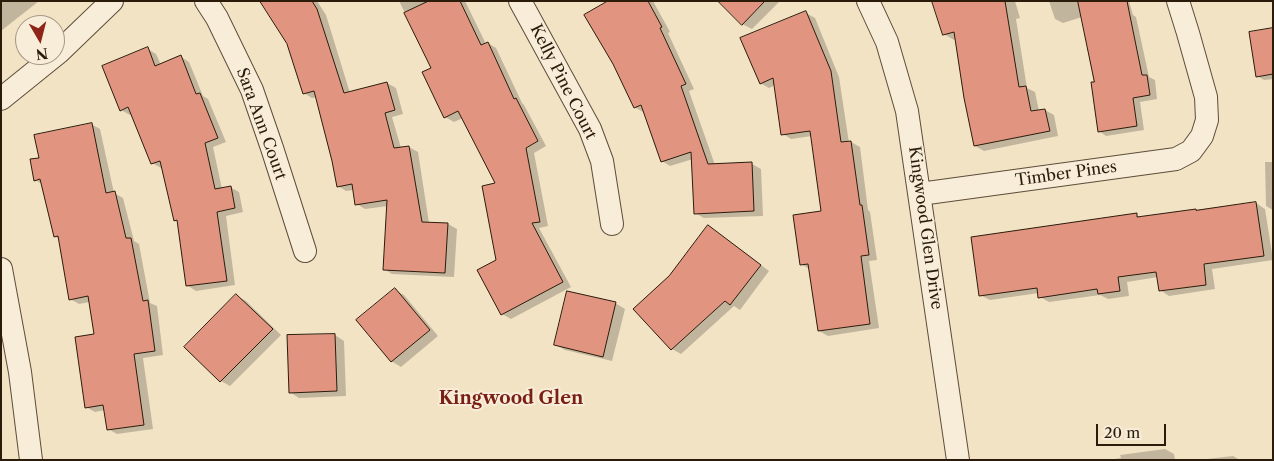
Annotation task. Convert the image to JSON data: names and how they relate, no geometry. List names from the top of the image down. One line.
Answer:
{"streets":{"street":["Kelly Pine Court","Sara Ann Court","Timber Pines","Kingwood Glen Drive"]},"crossings":[["Timber Pines","Kingwood Glen Drive"]],"districts":["Kingwood Glen"],"scale_bar":"20 m","north":"bottom"}
